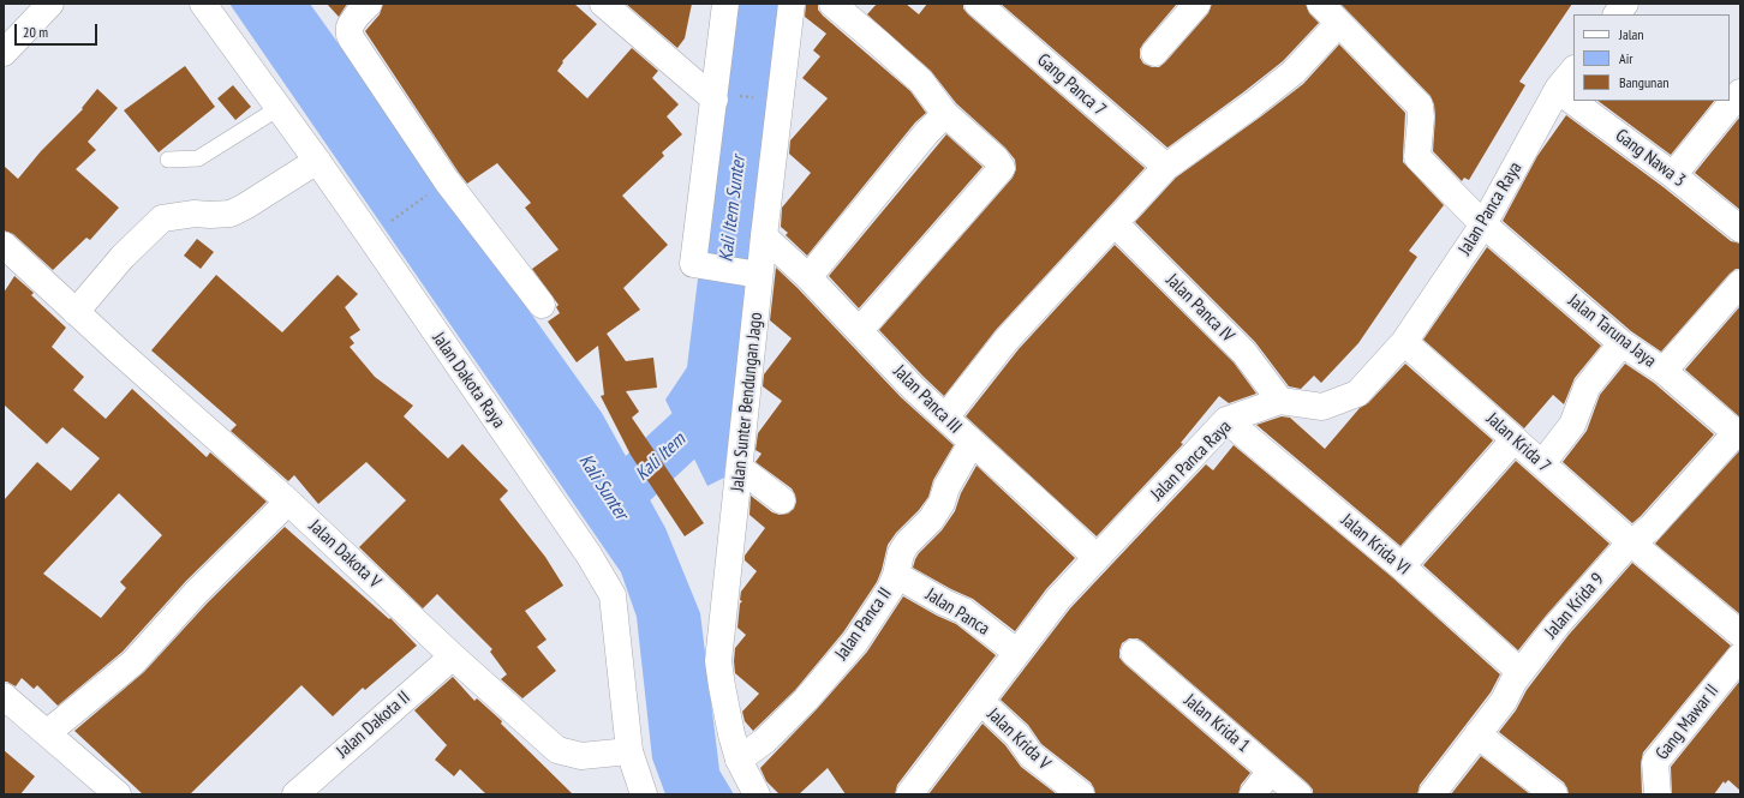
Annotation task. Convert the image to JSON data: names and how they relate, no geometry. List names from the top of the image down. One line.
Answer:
{"streets":{"street":["Gang Panca 7","Gang Nawa 3","Jalan Panca Raya","Jalan Panca IV","Jalan Taruna Jaya","Jalan Dakota Raya","Jalan Panca III","Jalan Sunter Bendungan Jago","Jalan Krida 7","Jalan Krida VI","Jalan Dakota V","Jalan Krida 9","Jalan Panca","Jalan Panca II","Gang Mawar II","Jalan Krida 1","Jalan Dakota II","Jalan Krida V"]},"crossings":[["Gang Nawa 3","Jalan Panca Raya"],["Jalan Panca Raya","Jalan Panca IV"],["Jalan Panca Raya","Jalan Taruna Jaya"],["Jalan Panca Raya","Jalan Panca III"],["Jalan Panca Raya","Jalan Krida 7"],["Jalan Panca Raya","Jalan Krida VI"],["Jalan Panca Raya","Jalan Panca"],["Jalan Panca Raya","Jalan Krida V"],["Jalan Taruna Jaya","Jalan Krida 9"],["Jalan Dakota Raya","Jalan Dakota V"],["Jalan Panca III","Jalan Sunter Bendungan Jago"],["Jalan Panca III","Jalan Panca II"],["Jalan Sunter Bendungan Jago","Jalan Panca II"],["Jalan Krida 7","Jalan Krida 9"],["Jalan Krida VI","Jalan Krida 9"],["Jalan Dakota V","Jalan Dakota II"],["Jalan Panca","Jalan Panca II"]],"water":["Kali Item Sunter","Kali Item","Kali Sunter"],"legend":["Jalan","Air","Bangunan"],"scale_bar":"20 m"}
